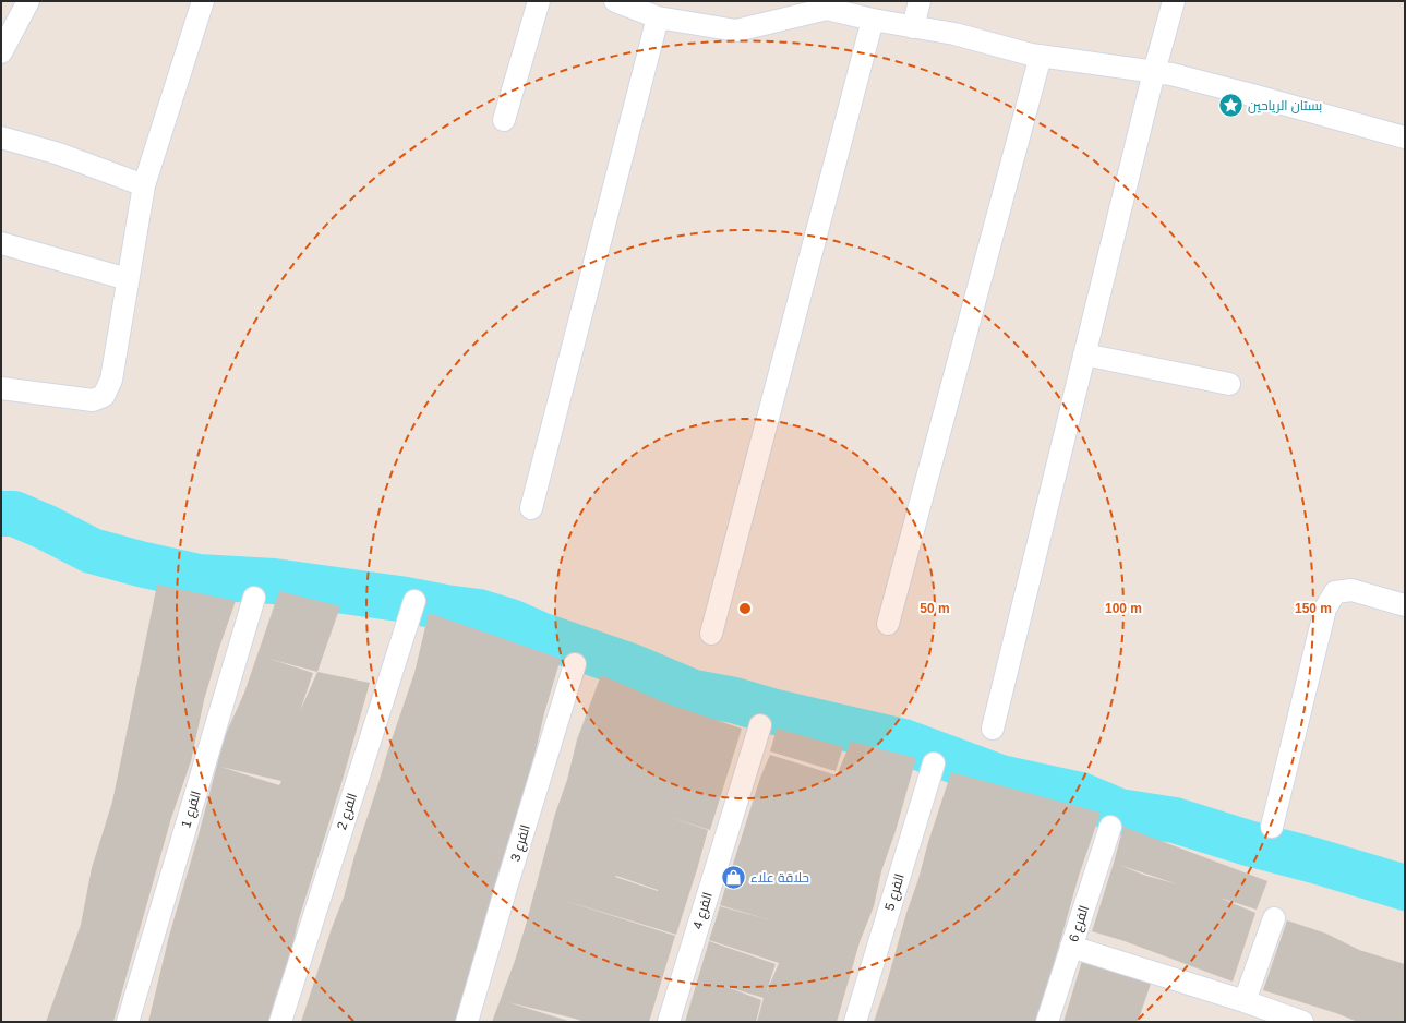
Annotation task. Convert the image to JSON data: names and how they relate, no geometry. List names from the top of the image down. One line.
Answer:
{"streets":{"street":["الفرع 1","الفرع 2","الفرع 3","الفرع 5","الفرع 4","الفرع 6"]},"places":{"place":["بستان الرياحين"],"shop":["حلاقة علاء"]},"rings":["50 m","100 m","150 m"]}
